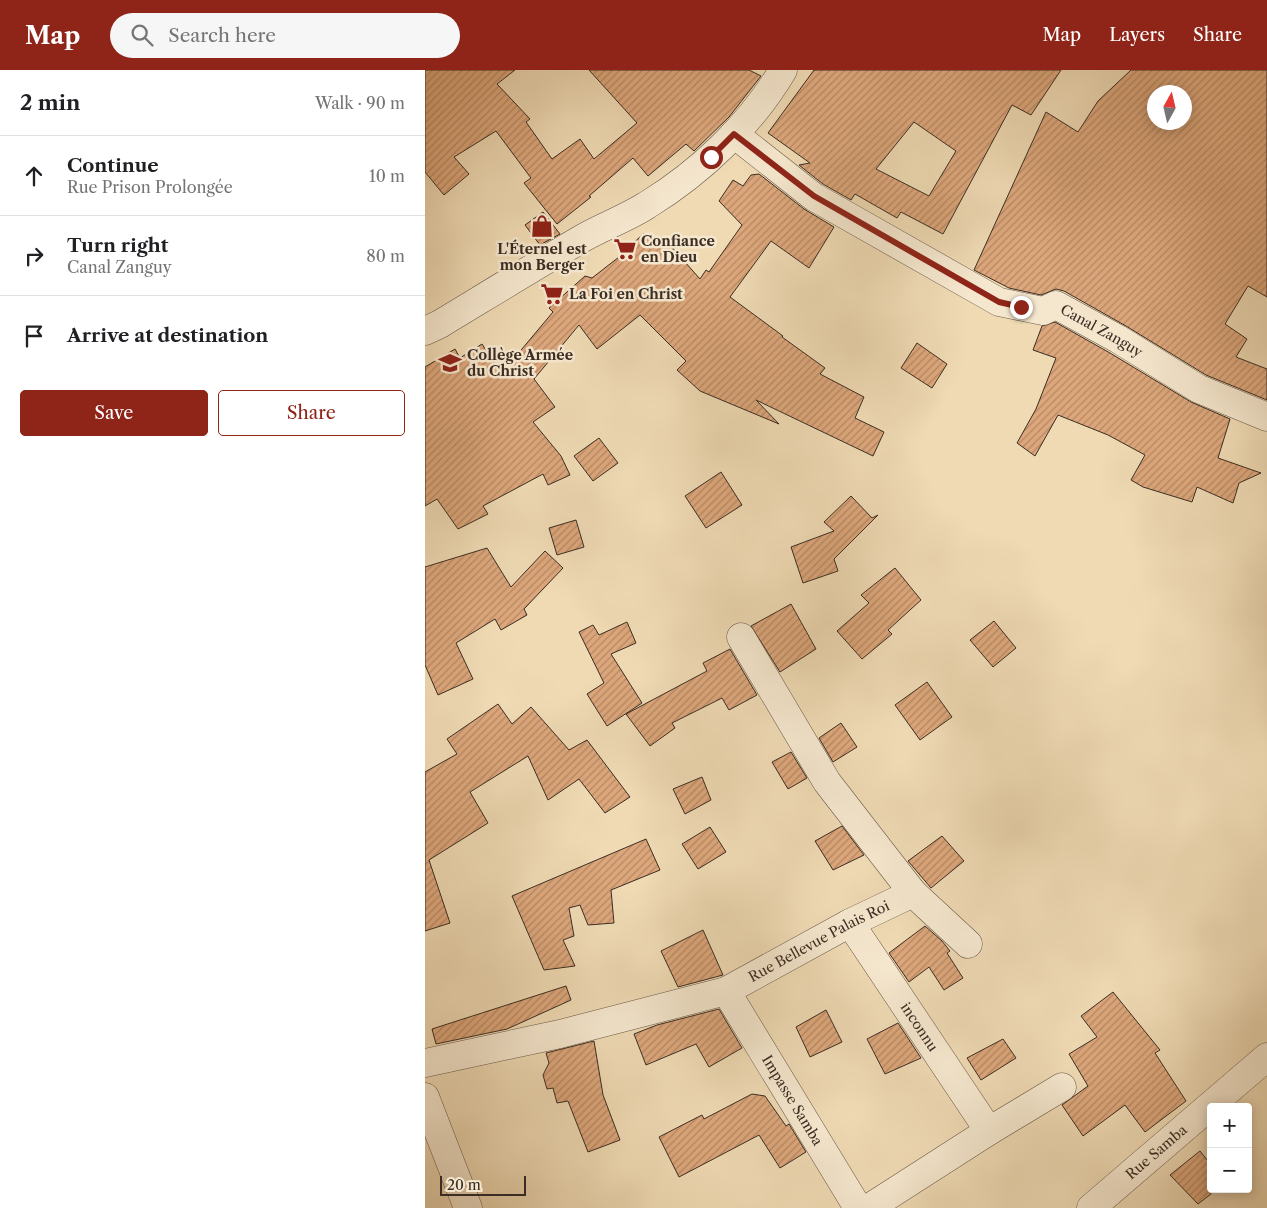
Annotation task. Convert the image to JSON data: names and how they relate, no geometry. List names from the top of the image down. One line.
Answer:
{"streets":{"street":["Canal Zanguy","Rue Bellevue Palais Roi","inconnu","Impasse Samba","Rue Samba"]},"crossings":[["Rue Bellevue Palais Roi","inconnu"],["Rue Bellevue Palais Roi","Impasse Samba"]],"places":{"shop":["L'Éternel est mon Berger"],"supermarket":["Confiance en Dieu","La Foi en Christ"],"school or university":["Collège Armée du Christ"]},"scale_bar":"20 m","north":"top","page":{"header":"Map","search":"Search here","nav":["Map","Layers","Share"],"heading":["2 min","Walk · 90 m"],"list":[["Continue","Rue Prison Prolongée","10 m"],["Turn right","Canal Zanguy","80 m"],"Arrive at destination"],"buttons":["Save","Share"],"map_buttons":["+","−"],"scale":"20 m"}}
